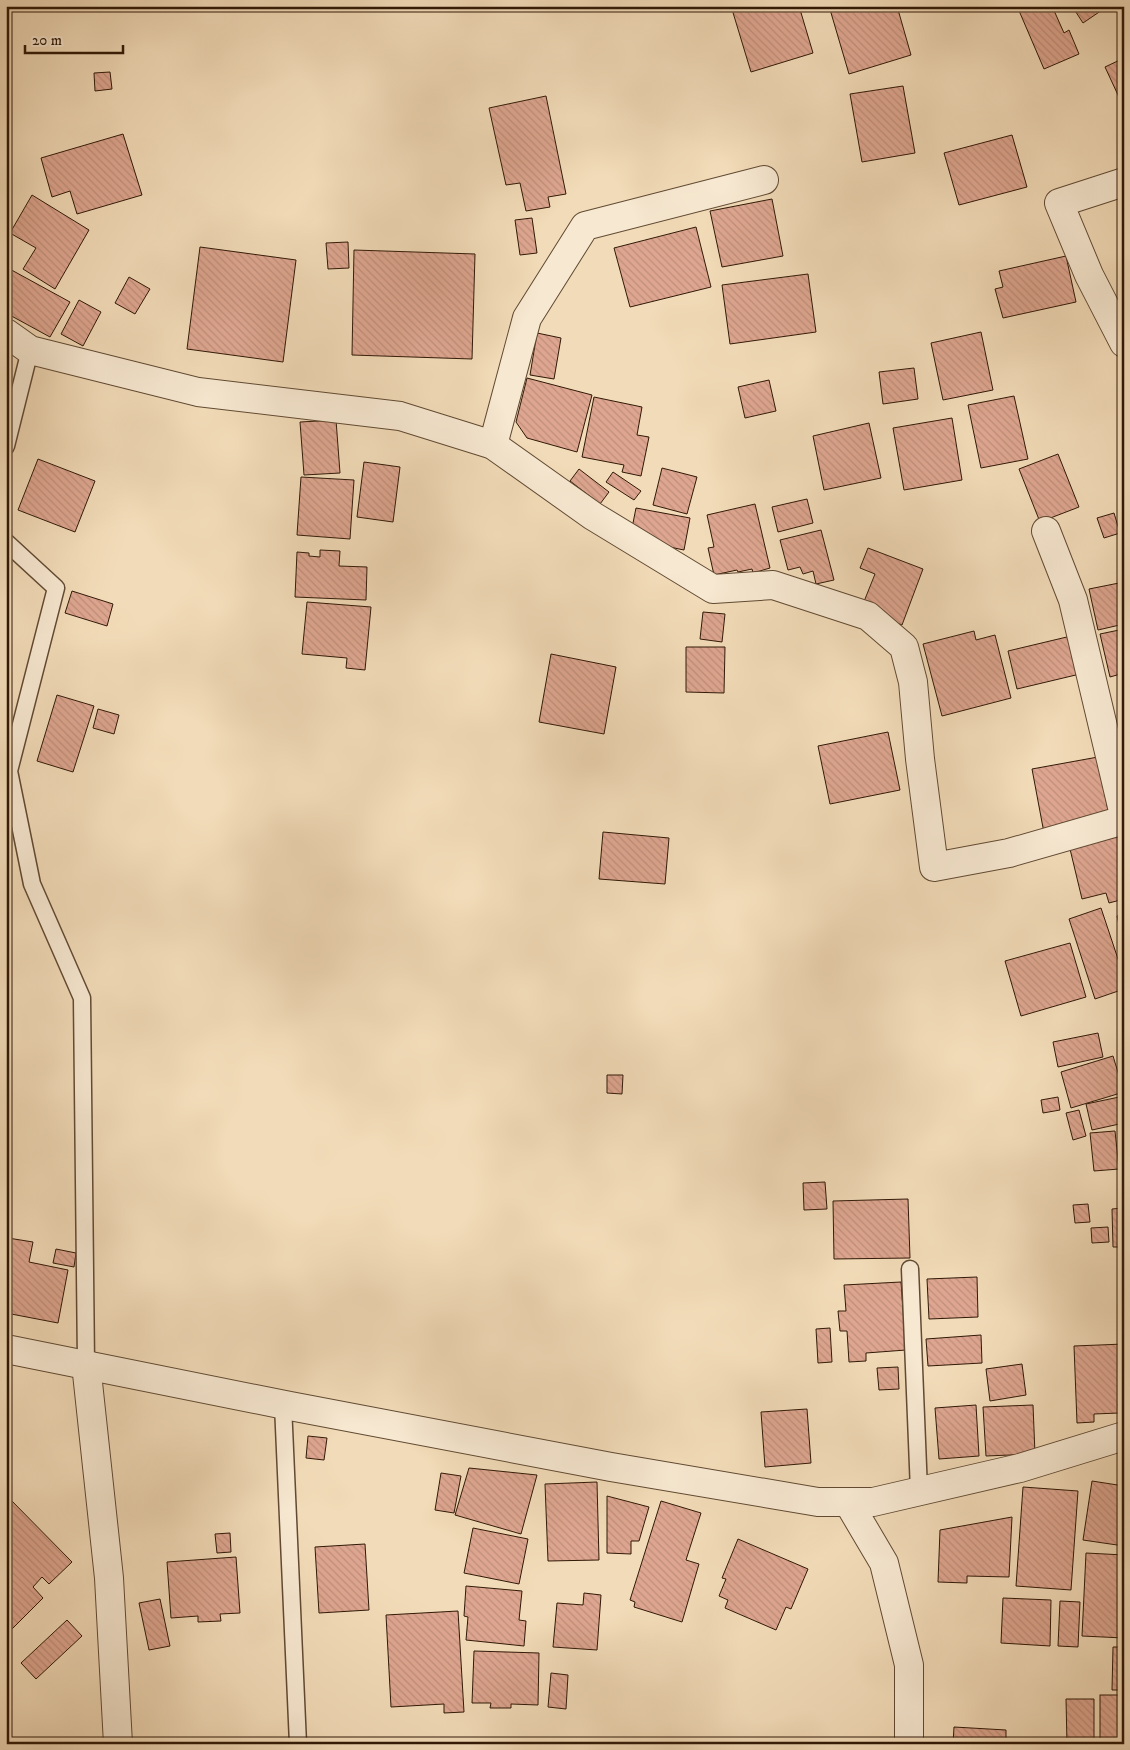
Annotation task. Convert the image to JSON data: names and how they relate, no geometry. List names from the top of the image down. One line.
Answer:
{"scale_bar":"20 m"}
